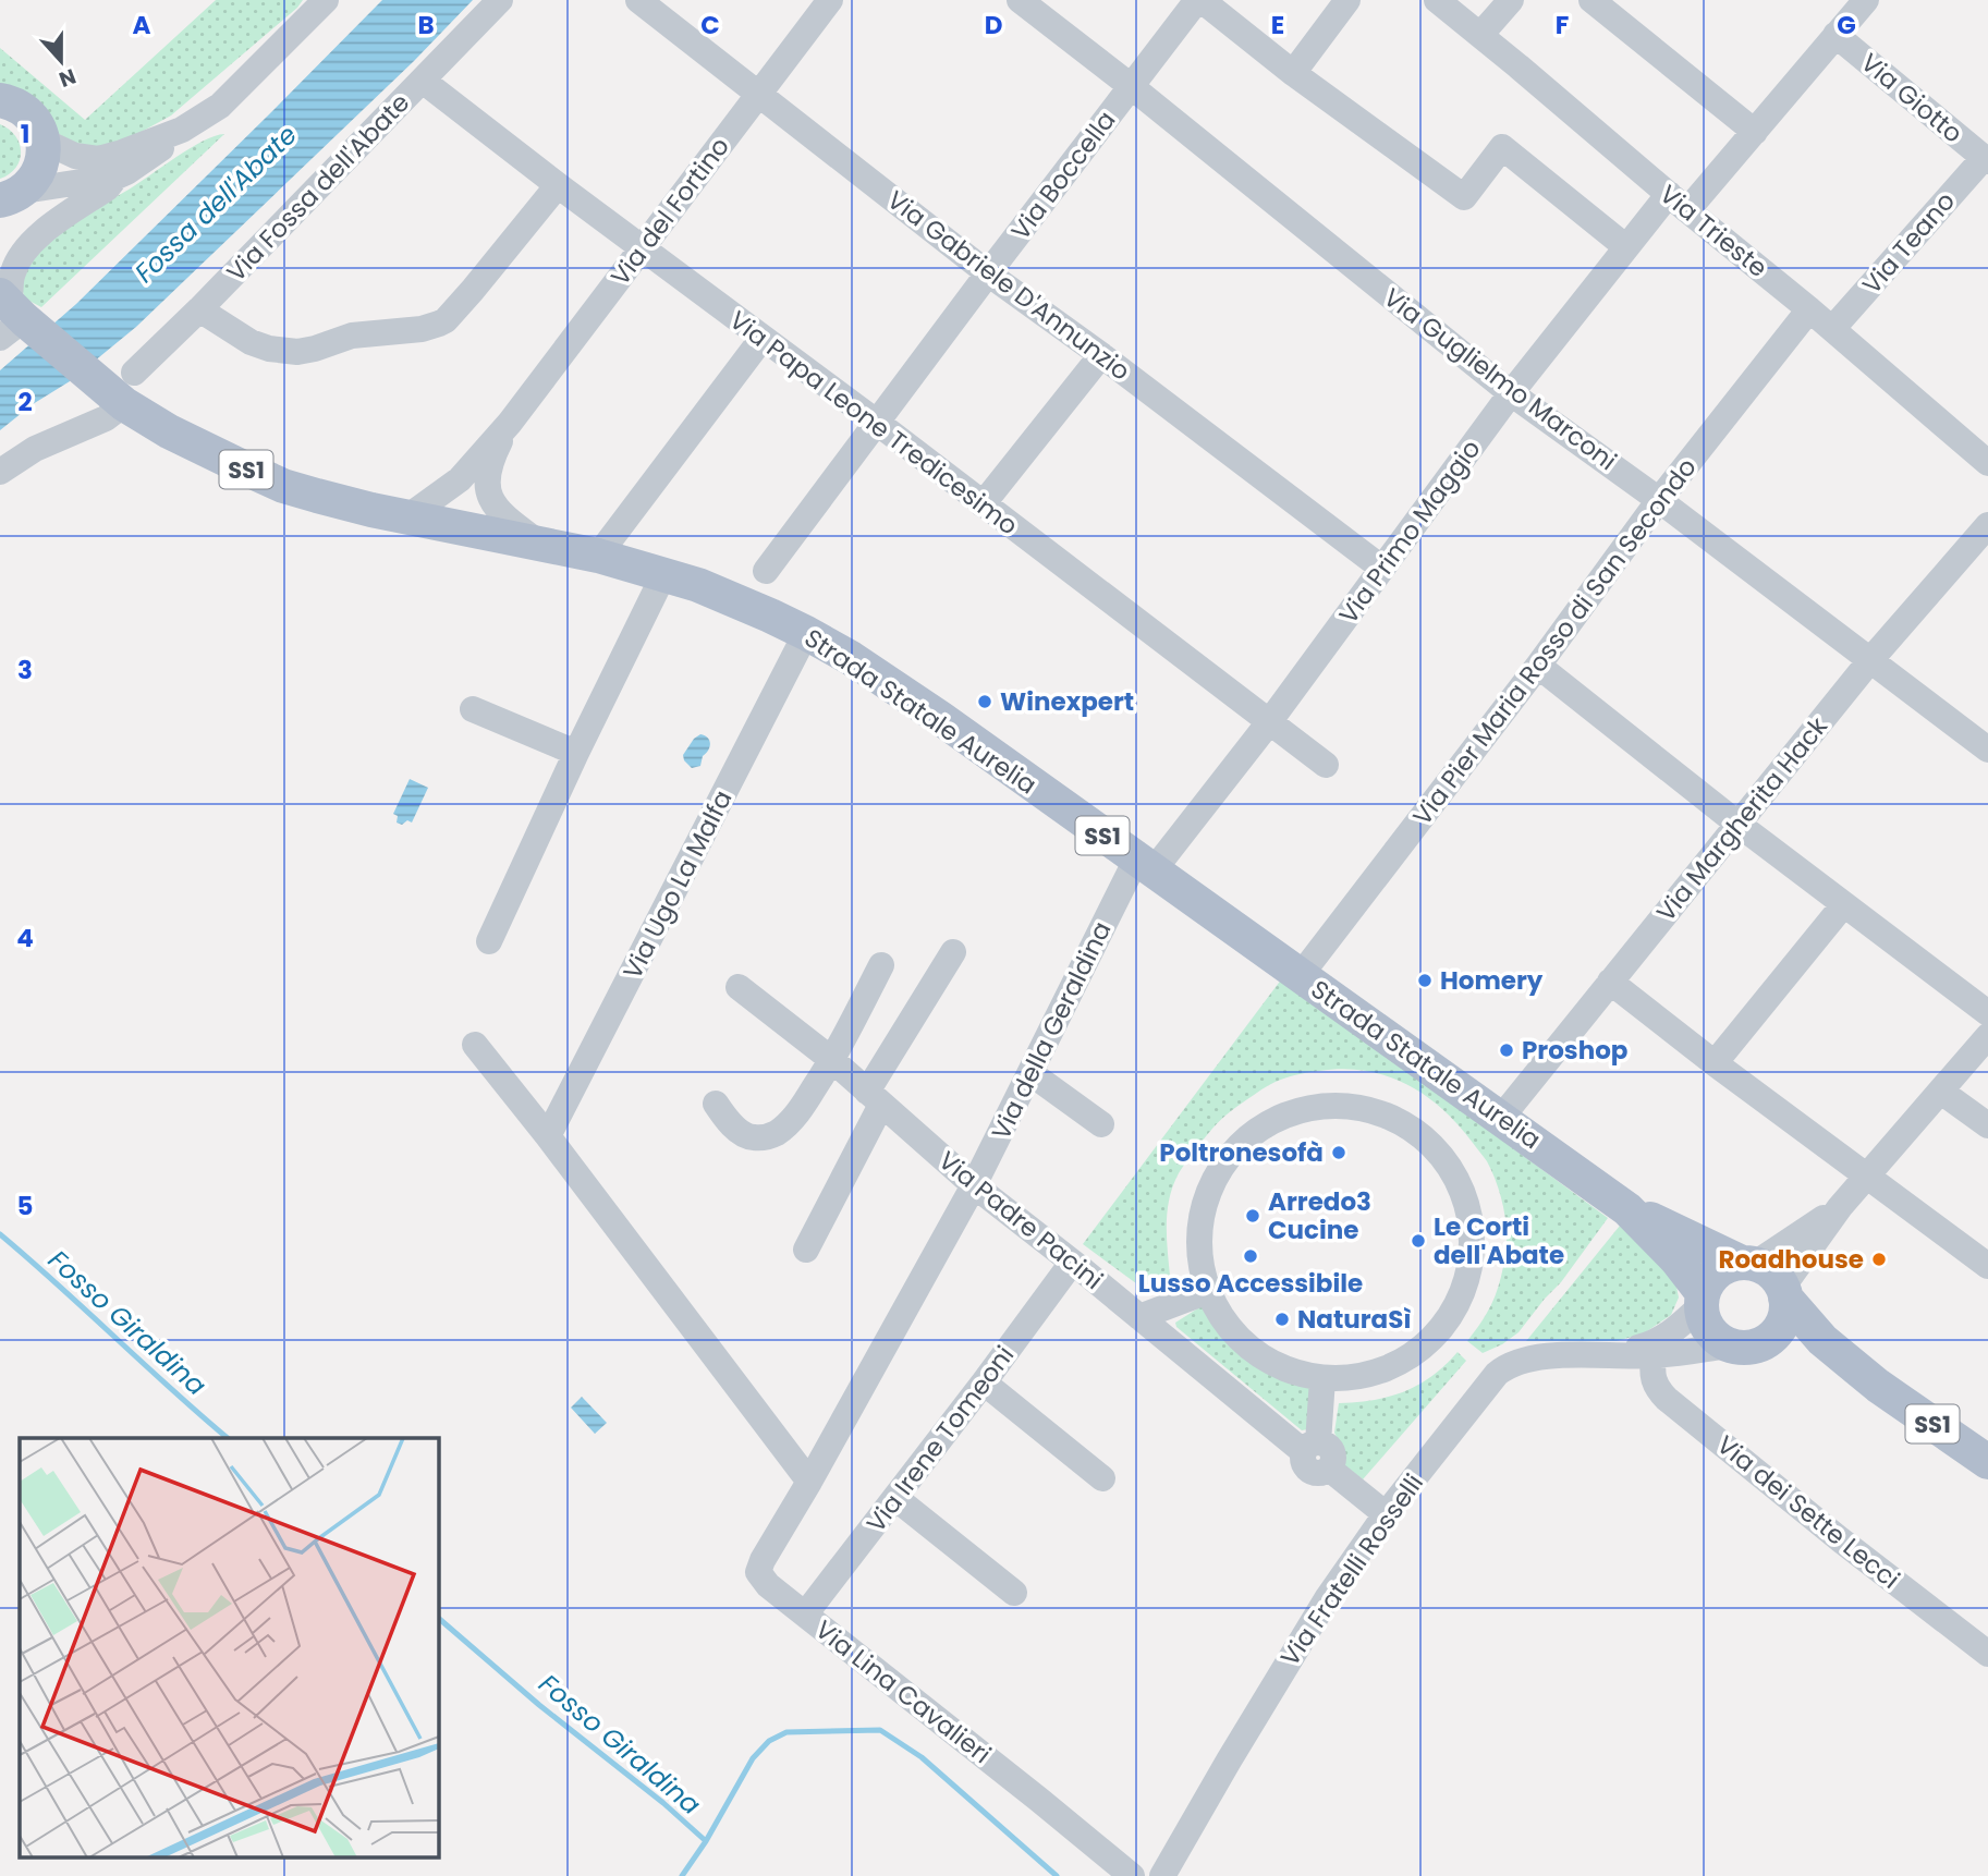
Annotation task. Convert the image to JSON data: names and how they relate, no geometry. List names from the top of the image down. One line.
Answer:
{"streets":{"main road":["SS1","Strada Statale Aurelia"],"street":["Via Giotto","Via Boccella","Via Fossa dell'Abate","Via del Fortino","Via Trieste","Via Teano","Via Gabriele D'Annunzio","Via Guglielmo Marconi","Via Papa Leone Tredicesimo","Via Primo Maggio","Via Pier Maria Rosso di San Secondo","Via Margherita Hack","Via Ugo La Malfa","Via della Geraldina","Via Padre Pacini","Via Irene Tomeoni","Via dei Sette Lecci","Via Fratelli Rosselli","Via Lina Cavalieri"]},"crossings":[["Via Giotto","Via Teano"],["Via Giotto","Via Primo Maggio"],["Via Boccella","Via Gabriele D'Annunzio"],["Via Boccella","Via Guglielmo Marconi"],["Via Boccella","Via Papa Leone Tredicesimo"],["Via Fossa dell'Abate","Via Papa Leone Tredicesimo"],["Via Fossa dell'Abate","Strada Statale Aurelia"],["Via del Fortino","Via Gabriele D'Annunzio"],["Via del Fortino","Via Papa Leone Tredicesimo"],["Via del Fortino","Strada Statale Aurelia"],["Via Trieste","Via Teano"],["Via Trieste","Via Primo Maggio"],["Via Trieste","Via Pier Maria Rosso di San Secondo"],["Via Gabriele D'Annunzio","Via Primo Maggio"],["Via Guglielmo Marconi","Via Primo Maggio"],["Via Guglielmo Marconi","Via Pier Maria Rosso di San Secondo"],["Via Guglielmo Marconi","Via Margherita Hack"],["Via Papa Leone Tredicesimo","Via Primo Maggio"],["SS1","Strada Statale Aurelia"],["SS1","Via Fratelli Rosselli"],["Via Primo Maggio","Strada Statale Aurelia"],["Via Primo Maggio","Via della Geraldina"],["Via Pier Maria Rosso di San Secondo","Strada Statale Aurelia"],["Strada Statale Aurelia","Via Margherita Hack"],["Strada Statale Aurelia","Via Ugo La Malfa"],["Strada Statale Aurelia","Via della Geraldina"],["Strada Statale Aurelia","Via Fratelli Rosselli"],["Via della Geraldina","Via Padre Pacini"],["Via della Geraldina","Via Lina Cavalieri"],["Via Padre Pacini","Via Irene Tomeoni"],["Via Padre Pacini","Via Fratelli Rosselli"],["Via Irene Tomeoni","Via Lina Cavalieri"],["Via dei Sette Lecci","Via Fratelli Rosselli"]],"water":["Fossa dell'Abate","Fosso Giraldina"],"places":["Winexpert","Homery","Proshop","Poltronesofà","Arredo3 Cucine","Le Corti dell'Abate","Lusso Accessibile","Roadhouse","NaturaSì"],"north":"bottom","grid":{"columns":["A","B","C","D","E","F","G"],"rows":["1","2","3","4","5"]}}
